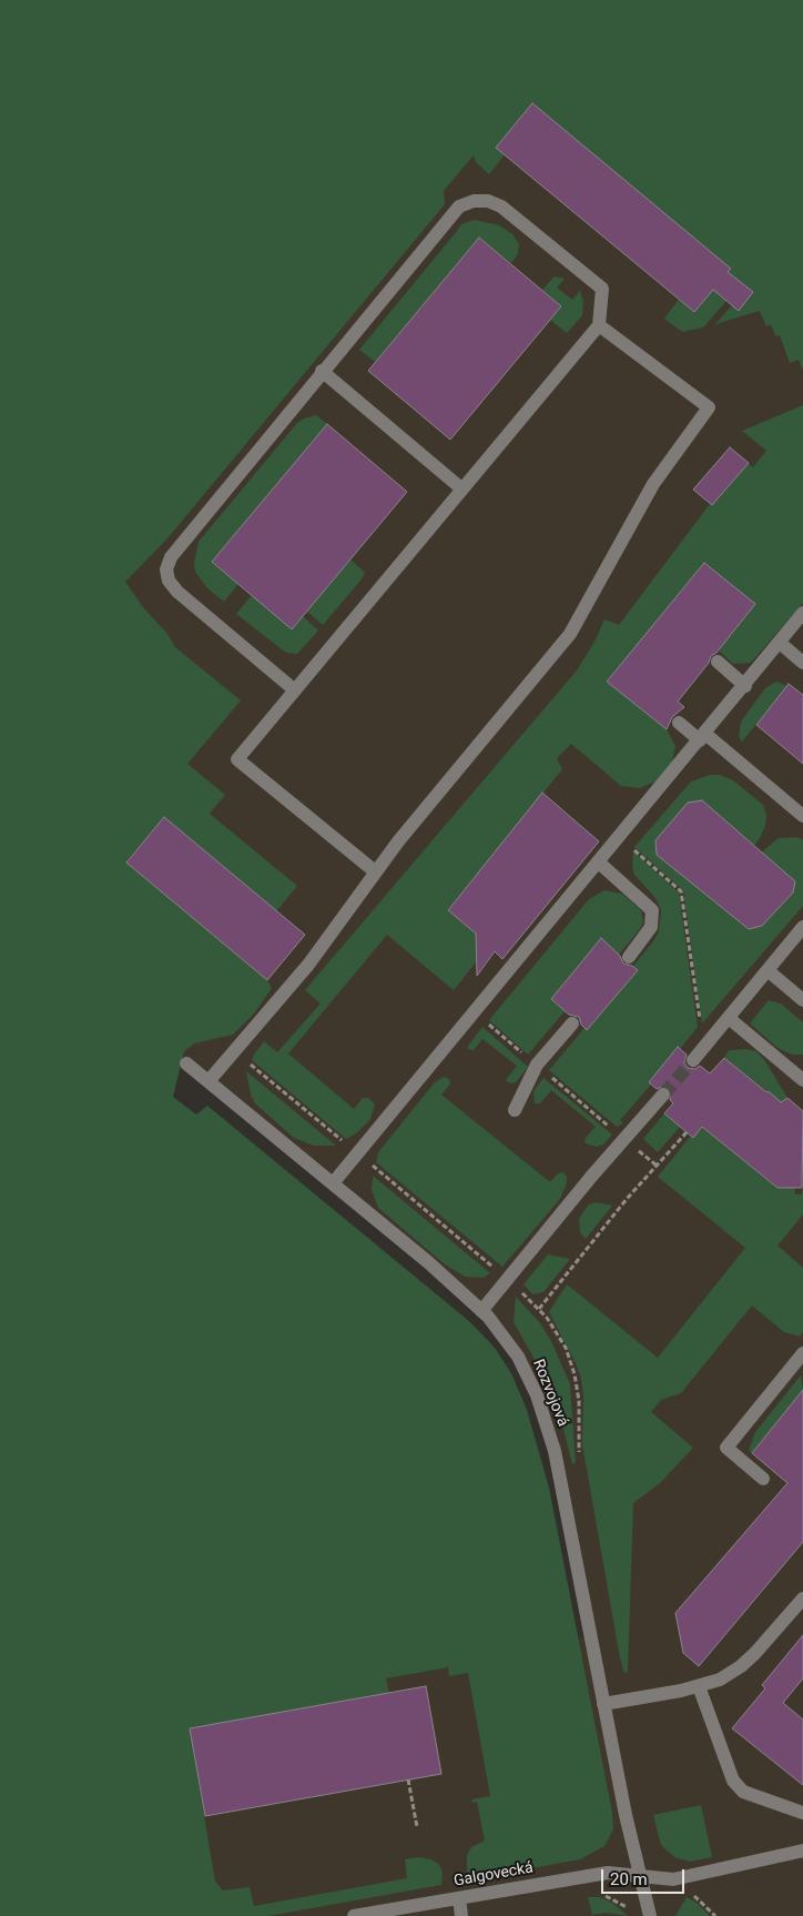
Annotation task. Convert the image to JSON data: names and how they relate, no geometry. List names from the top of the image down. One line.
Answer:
{"streets":{"street":["Rozvojová","Galgovecká"]},"crossings":[["Rozvojová","Galgovecká"]],"scale_bar":"20 m"}
